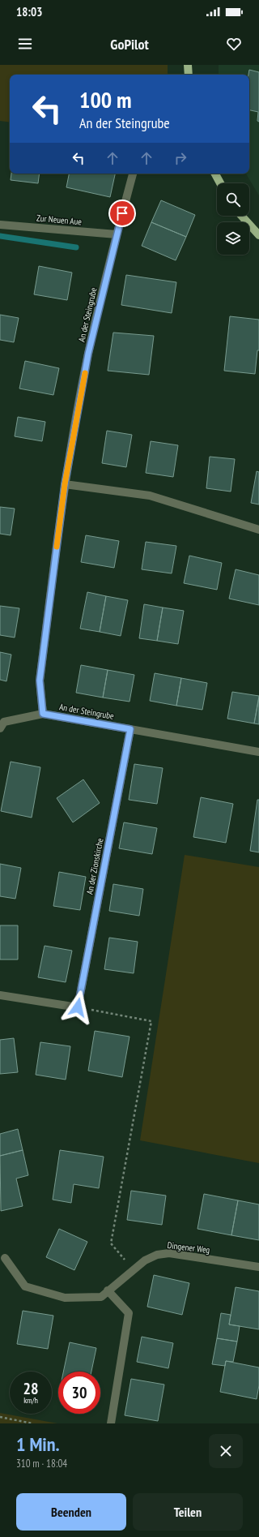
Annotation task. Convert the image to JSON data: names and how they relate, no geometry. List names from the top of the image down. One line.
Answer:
{"streets":{"street":["Zur Neuen Aue","An der Steingrube","An der Zionskirche","Dingener Weg"]},"crossings":[["Zur Neuen Aue","An der Steingrube"],["An der Steingrube","An der Zionskirche"]],"page":{"status":"18:03","header":"GoPilot","turn":["100 m","An der Steingrube"],"speed":"28 km/h","limit":"30","heading":["1 Min.","310 m · 18:04"],"buttons":["Beenden","Teilen"]}}
